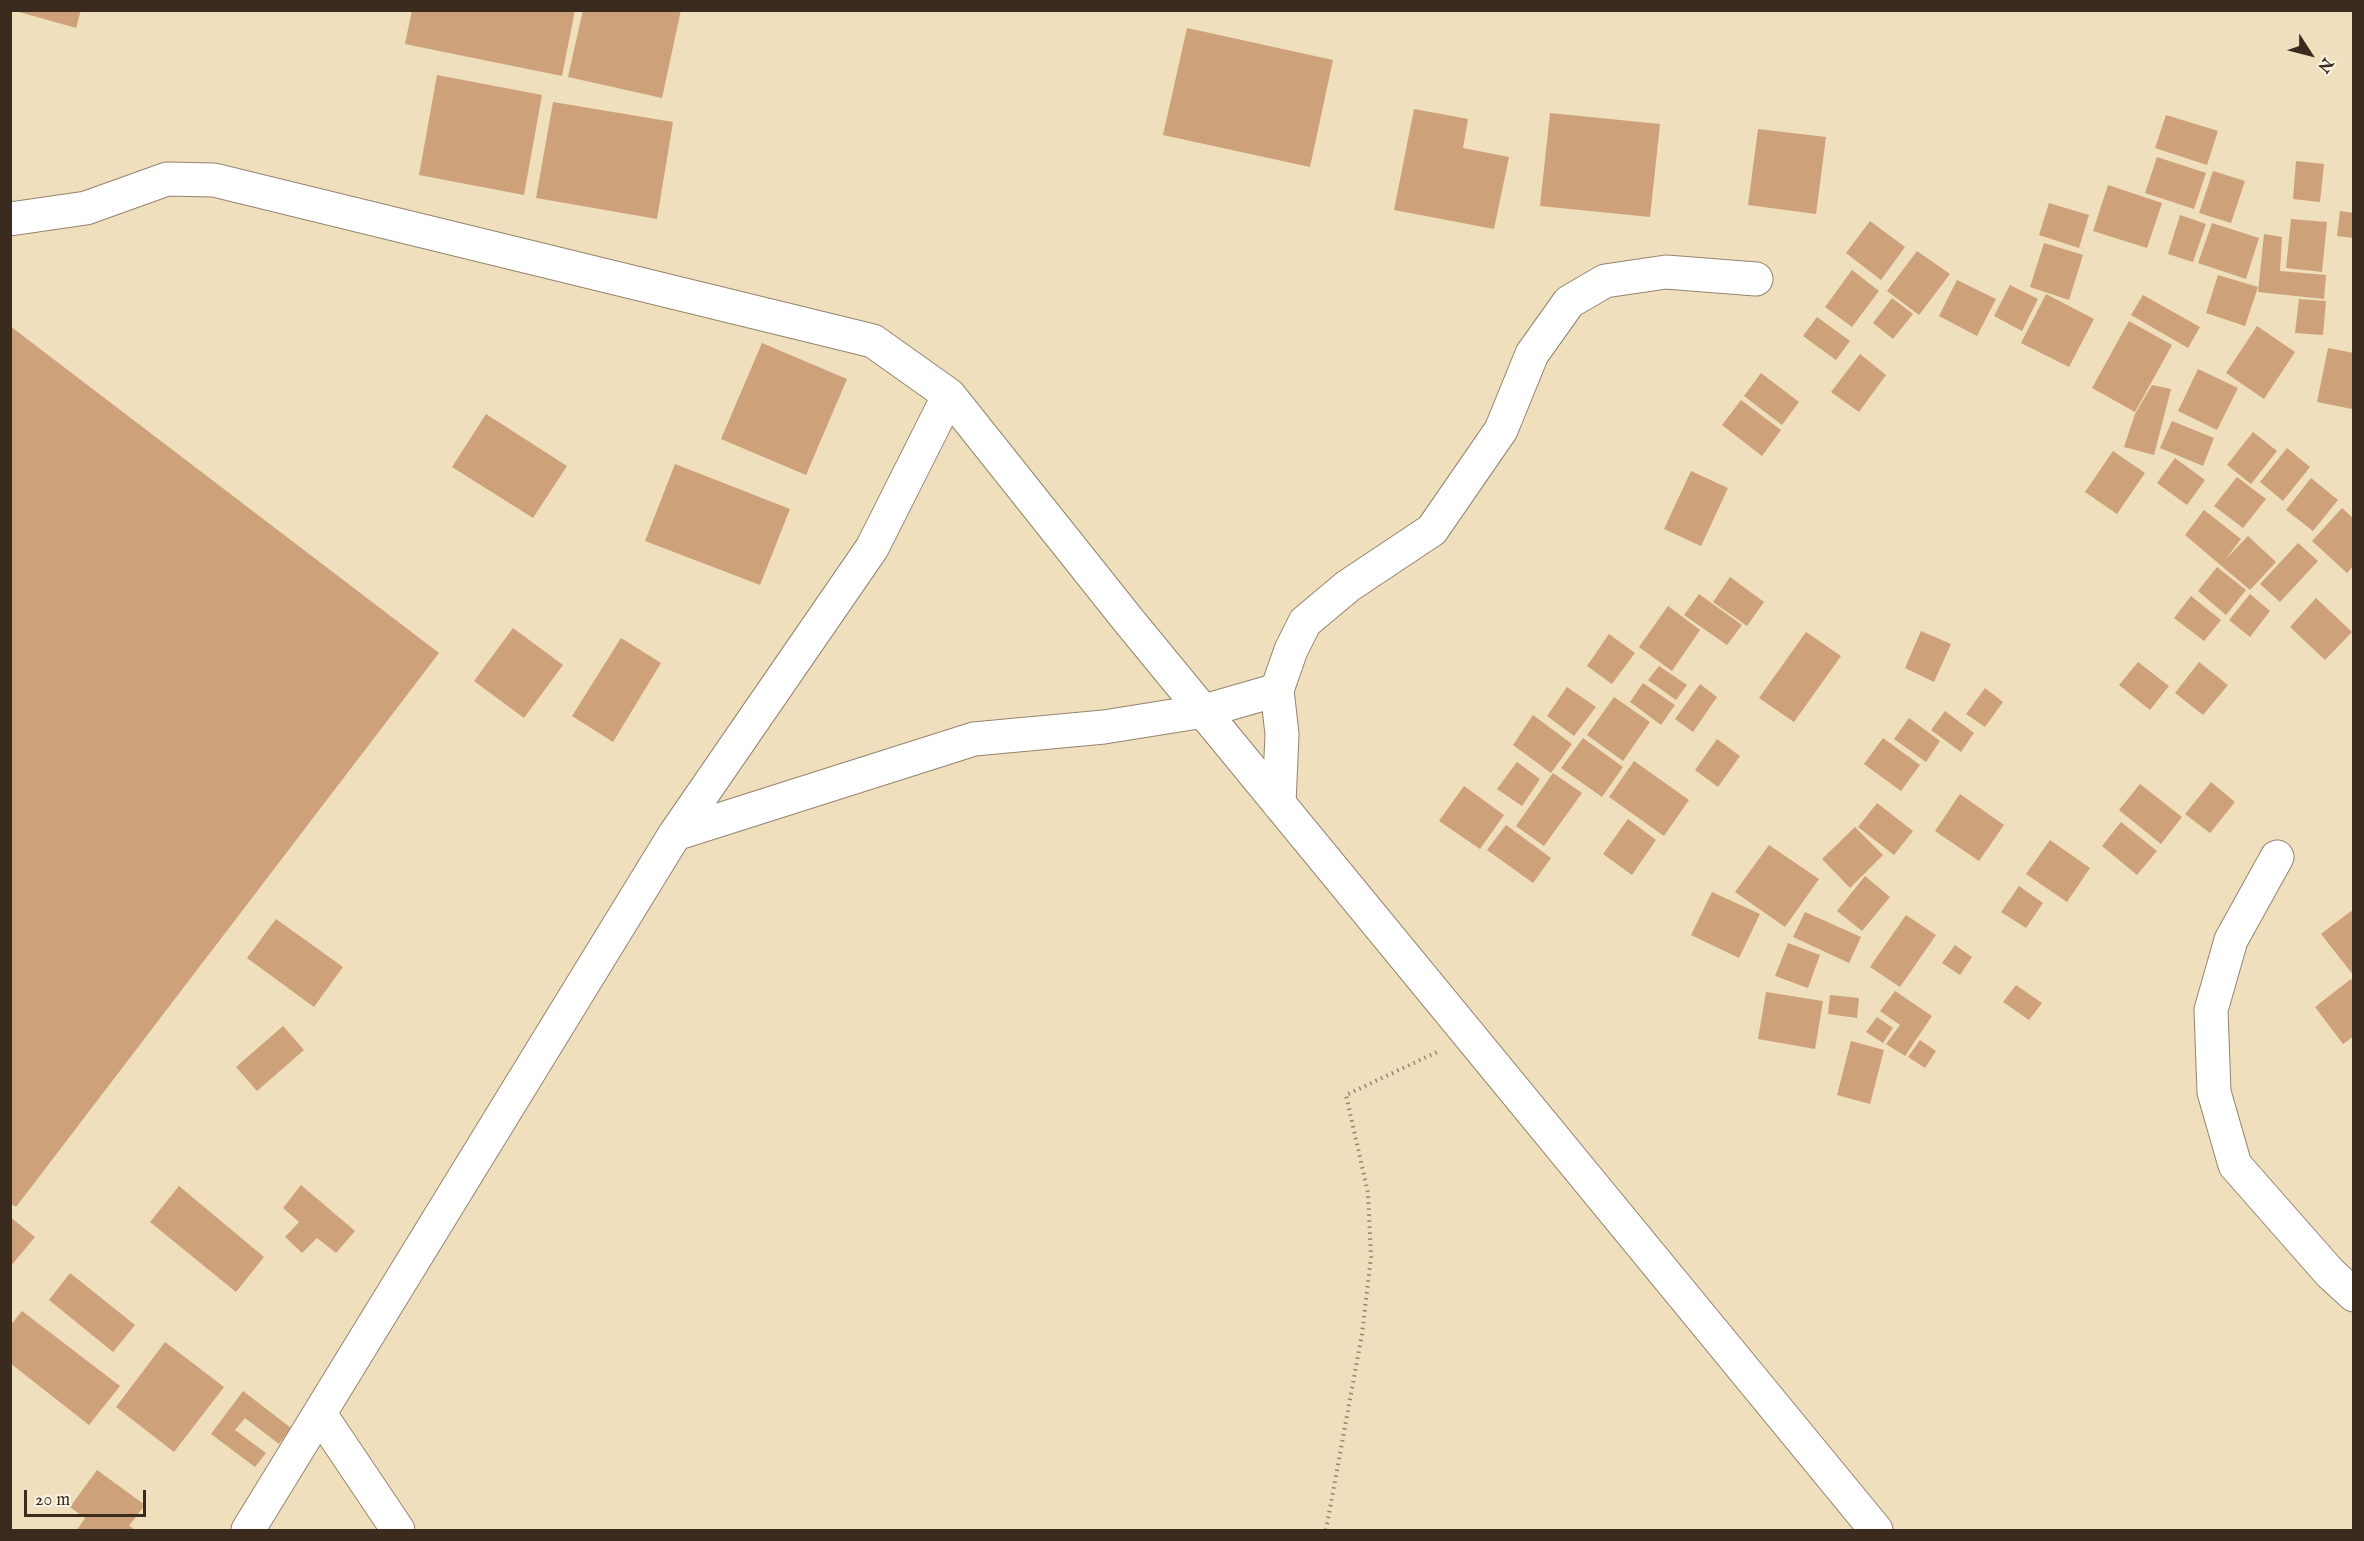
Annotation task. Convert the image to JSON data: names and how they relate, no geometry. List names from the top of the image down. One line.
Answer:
{"scale_bar":"20 m","north":"bottom right"}
